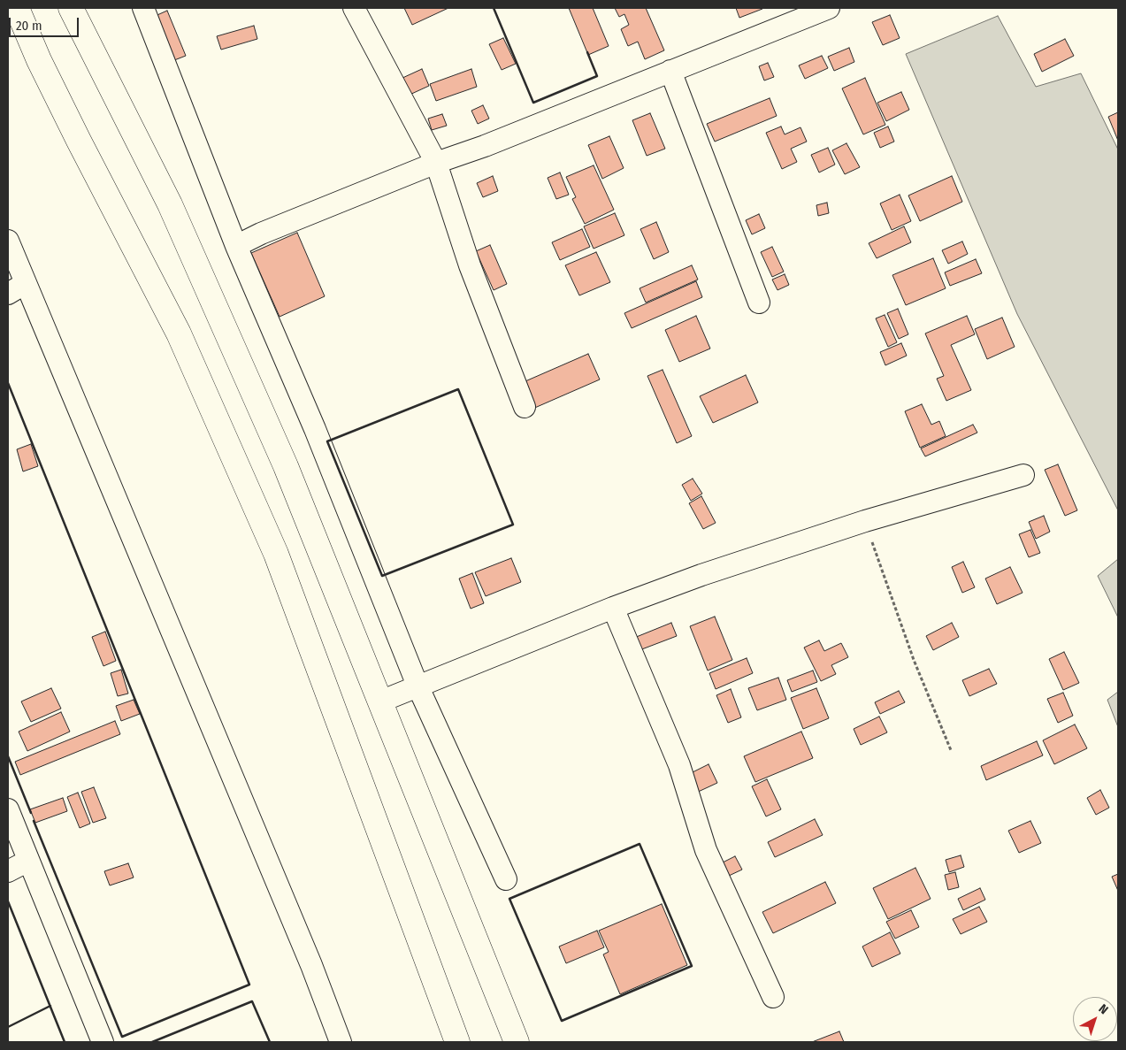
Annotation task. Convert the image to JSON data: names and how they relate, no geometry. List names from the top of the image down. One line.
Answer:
{"scale_bar":"20 m","north":"top right"}
